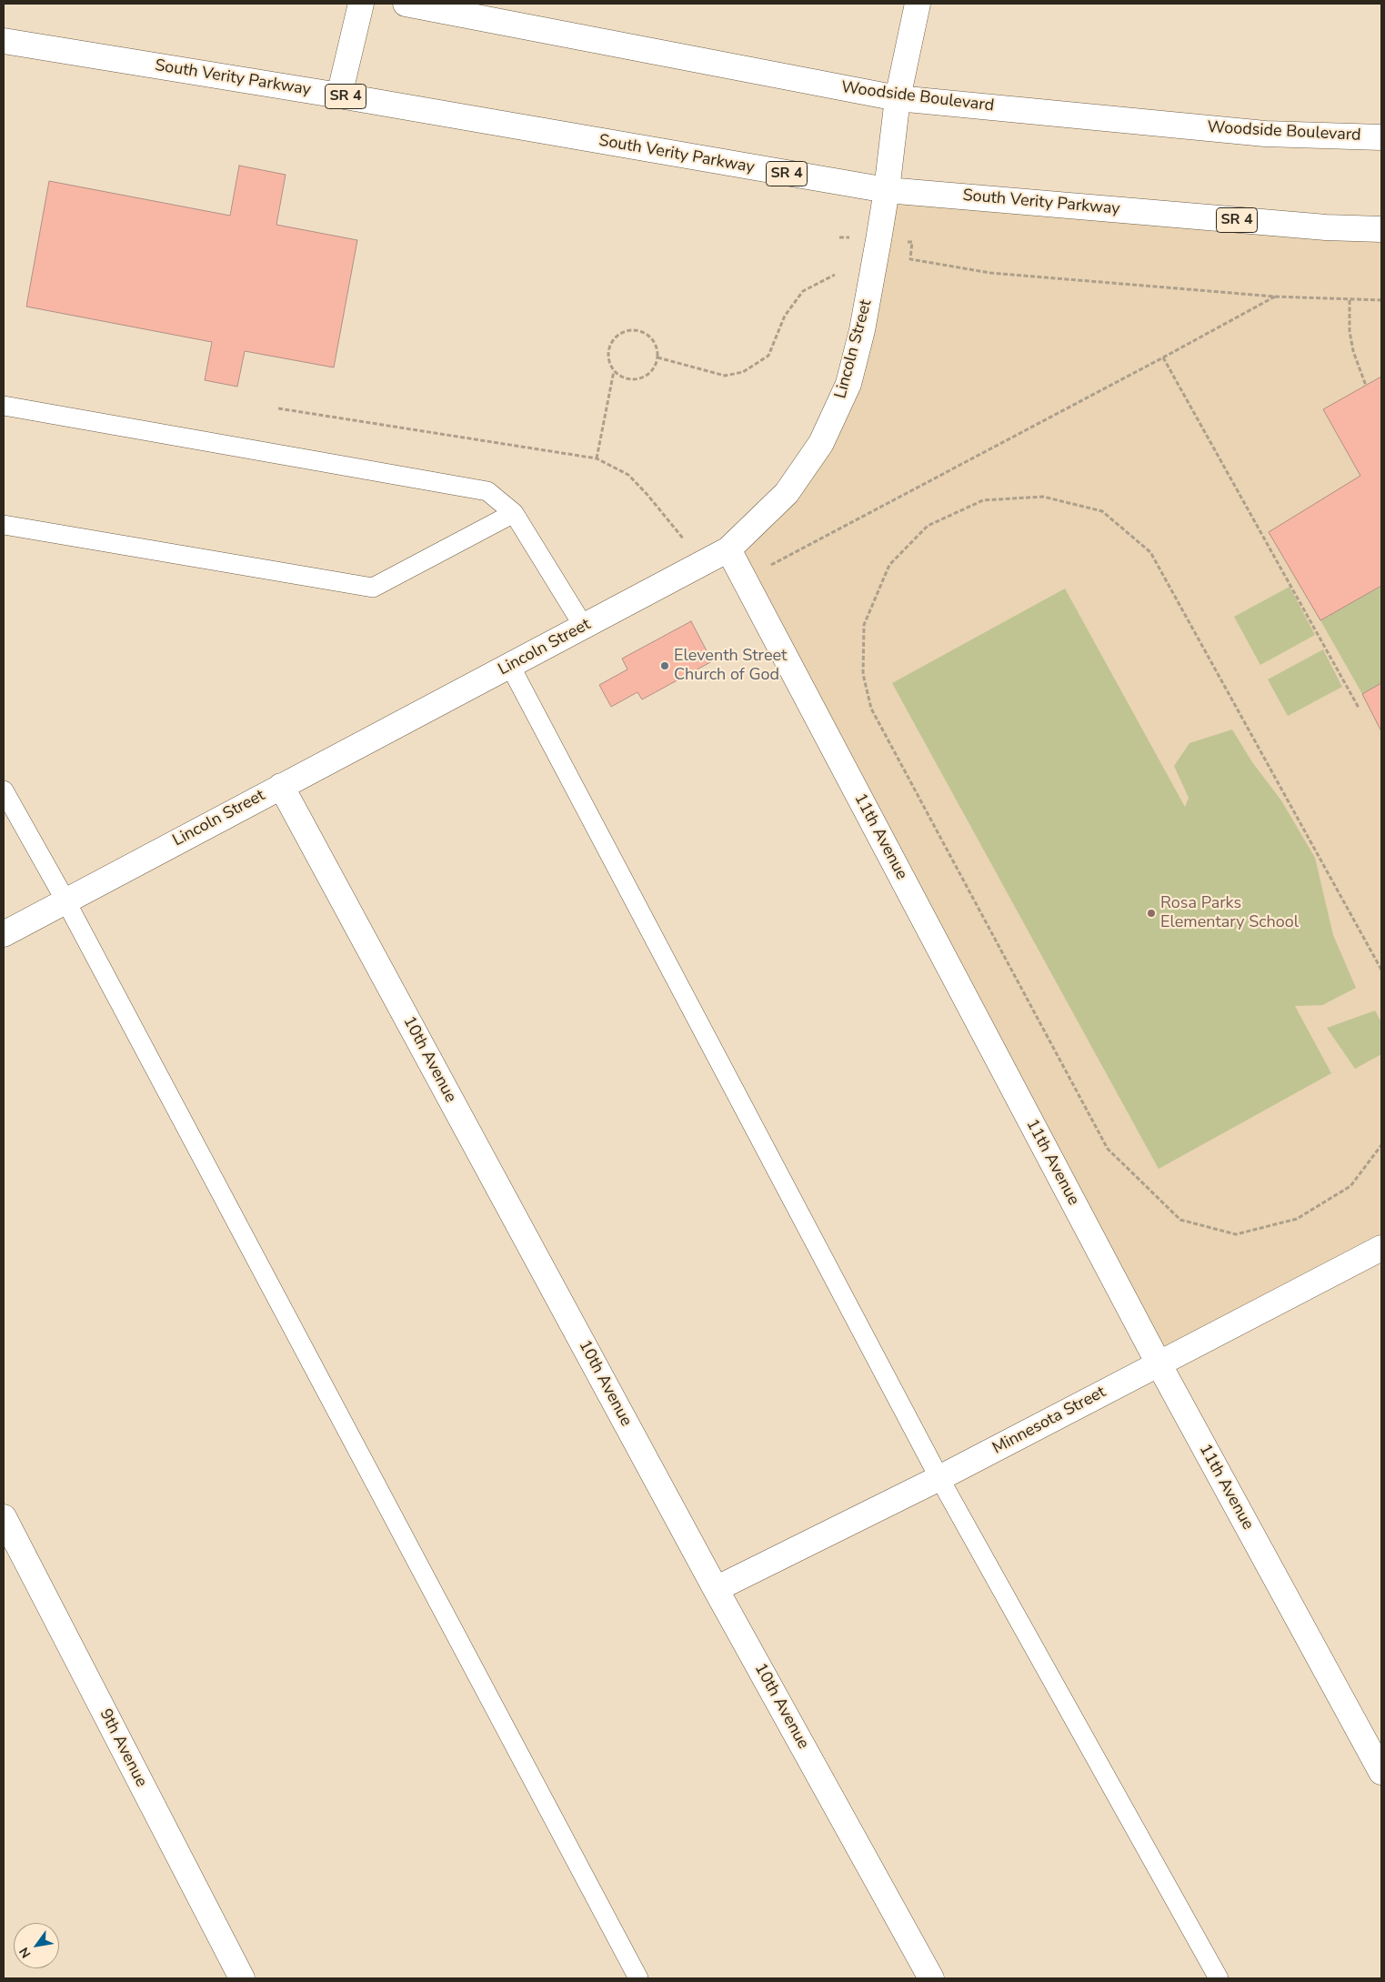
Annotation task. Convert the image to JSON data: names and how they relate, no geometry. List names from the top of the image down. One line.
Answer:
{"streets":{"street":["South Verity Parkway","SR 4","Woodside Boulevard","Lincoln Street","11th Avenue","10th Avenue","Minnesota Street","9th Avenue"]},"crossings":[["South Verity Parkway","Lincoln Street"],["Woodside Boulevard","Lincoln Street"],["Lincoln Street","11th Avenue"],["Lincoln Street","10th Avenue"],["11th Avenue","Minnesota Street"],["10th Avenue","Minnesota Street"]],"places":["Eleventh Street Church of God","Rosa Parks Elementary School"],"north":"bottom left"}
